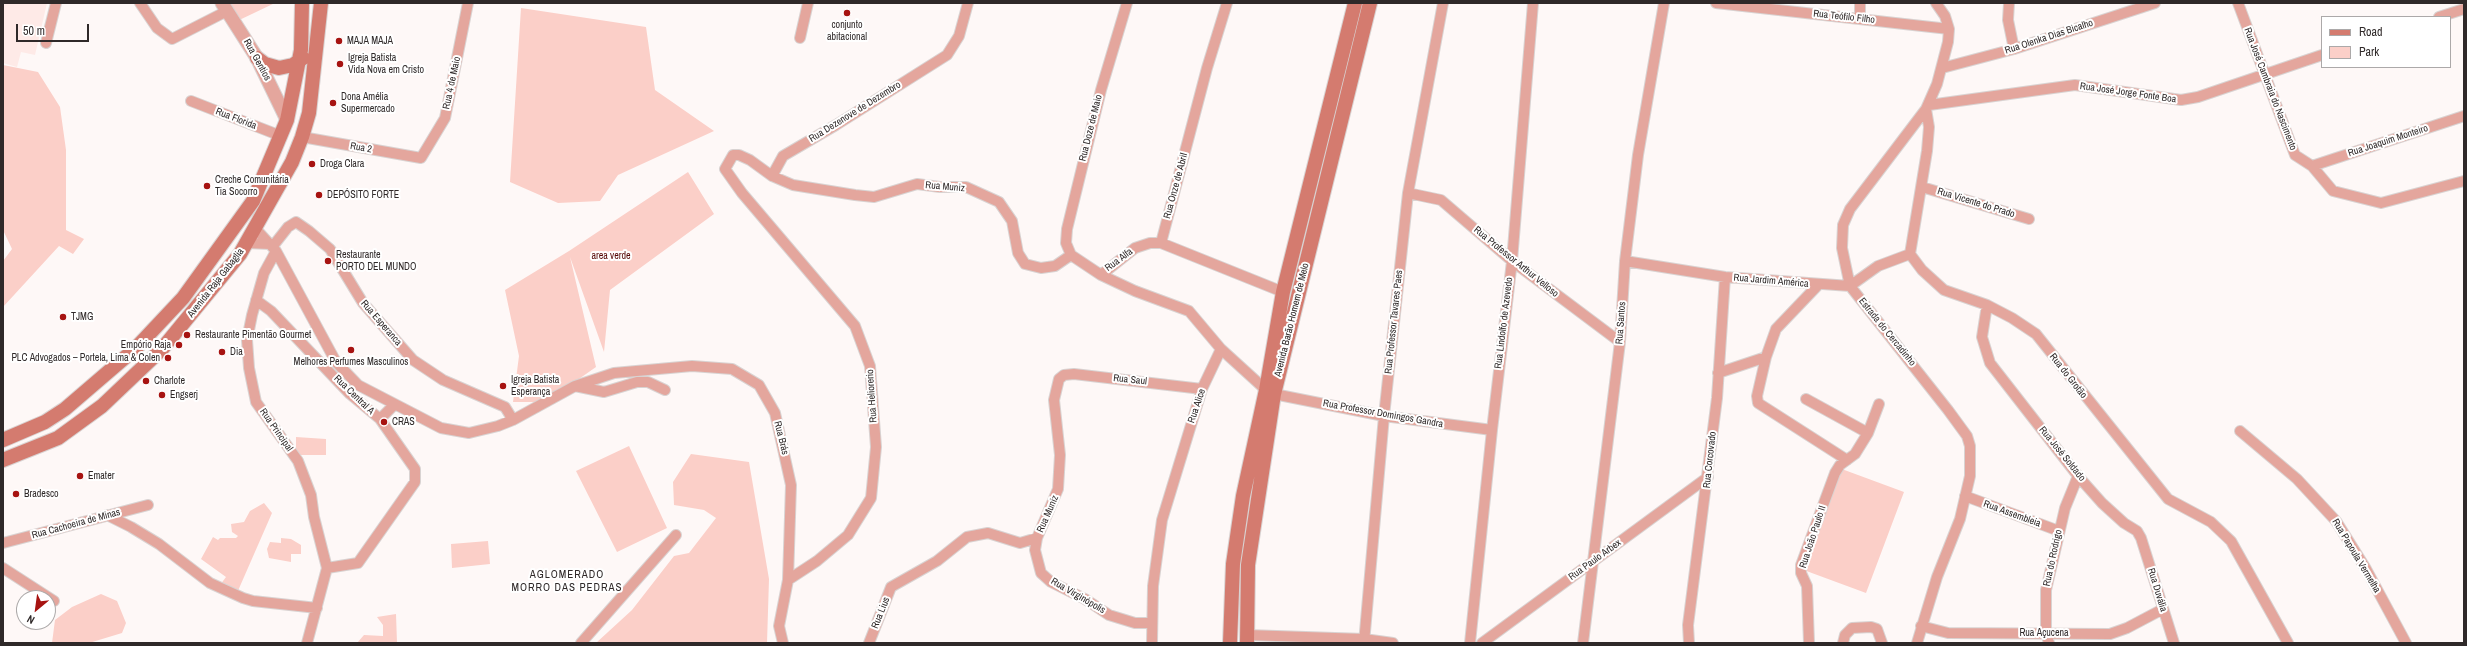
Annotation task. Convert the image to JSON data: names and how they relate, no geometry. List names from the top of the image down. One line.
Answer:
{"streets":{"main road":["Avenida Raja Gabaglia","Avenida Barão Homem de Melo"],"street":["Rua Teófilo Filho","Rua Olenka Dias Bicalho","Rua Gentios","Rua 4 de Maio","Rua José Cambraia do Nascimento","Rua José Jorge Fonte Boa","Rua Dezenove de Dezembro","Rua Florida","Rua Doze de Maio","Rua Joaquim Monteiro","Rua 2","Rua Onze de Abril","Rua Muniz","Rua Vicente do Prado","Rua Alfa","Rua Professor Arthur Velloso","Rua Jardim América","Rua Professor Tavares Paes","Rua Esperanca","Rua Lindolfo de Azevedo","Rua Santos","Estrada do Cercadinho","Rua do Grotão","Rua Saul","Rua Central A","Rua Heliorerio","Rua Alice","Rua Professor Domingos Gandra","Rua Principal","Rua Brás","Rua José Soldado","Rua Corcovado","Rua Assembleia","Rua Cachoeira de Minas","Rua João Paulo II","Rua Papoula Vermelha","Rua do Rodrigo","Rua Paulo Arbex","Rua Duvália","Rua Virginópolis","Rua Lius","Rua Açucena"]},"crossings":[["Rua Teófilo Filho","Estrada do Cercadinho"],["Rua Olenka Dias Bicalho","Estrada do Cercadinho"],["Rua Gentios","Avenida Raja Gabaglia"],["Rua 4 de Maio","Rua 2"],["Rua José Cambraia do Nascimento","Rua José Jorge Fonte Boa"],["Rua José Cambraia do Nascimento","Rua Joaquim Monteiro"],["Rua José Jorge Fonte Boa","Estrada do Cercadinho"],["Rua Dezenove de Dezembro","Rua Muniz"],["Rua Florida","Avenida Raja Gabaglia"],["Rua Doze de Maio","Rua Muniz"],["Rua 2","Avenida Raja Gabaglia"],["Rua Onze de Abril","Rua Alfa"],["Rua Muniz","Rua Saul"],["Rua Muniz","Rua Heliorerio"],["Rua Muniz","Rua Virginópolis"],["Rua Muniz","Rua Lius"],["Rua Professor Arthur Velloso","Rua Professor Tavares Paes"],["Rua Professor Arthur Velloso","Rua Lindolfo de Azevedo"],["Rua Professor Arthur Velloso","Rua Santos"],["Rua Jardim América","Rua Santos"],["Rua Jardim América","Estrada do Cercadinho"],["Rua Jardim América","Rua Corcovado"],["Avenida Barão Homem de Melo","Rua Professor Domingos Gandra"],["Rua Professor Tavares Paes","Rua Professor Domingos Gandra"],["Rua Esperanca","Rua Principal"],["Rua Lindolfo de Azevedo","Rua Professor Domingos Gandra"],["Rua Santos","Rua Paulo Arbex"],["Estrada do Cercadinho","Rua Assembleia"],["Estrada do Cercadinho","Rua Açucena"],["Rua do Grotão","Rua José Soldado"],["Rua Saul","Rua Alice"],["Rua Central A","Rua Principal"],["Rua Heliorerio","Rua Brás"],["Rua Alice","Rua Virginópolis"],["Rua José Soldado","Rua do Rodrigo"],["Rua José Soldado","Rua Duvália"],["Rua Corcovado","Rua Paulo Arbex"],["Rua Assembleia","Rua do Rodrigo"],["Rua do Rodrigo","Rua Açucena"],["Rua Duvália","Rua Açucena"]],"districts":["AGLOMERADO MORRO DAS PEDRAS"],"parks":["area verde"],"places":["conjunto abitacional","MAJA MAJA","Igreja Batista Vida Nova em Cristo","Dona Amélia Supermercado","Droga Clara","Creche Comunitária Tia Socorro","DEPÓSITO FORTE","Restaurante PORTO DEL MUNDO","TJMG","Restaurante Pimentão Gourmet","Empório Raja","Melhores Perfumes Masculinos","Dia","PLC Advogados – Portela, Lima & Colen","Charlote","Igreja Batista Esperança","Engserj","CRAS","Emater","Bradesco"],"legend":["Road","Park"],"scale_bar":"50 m","north":"bottom left"}
